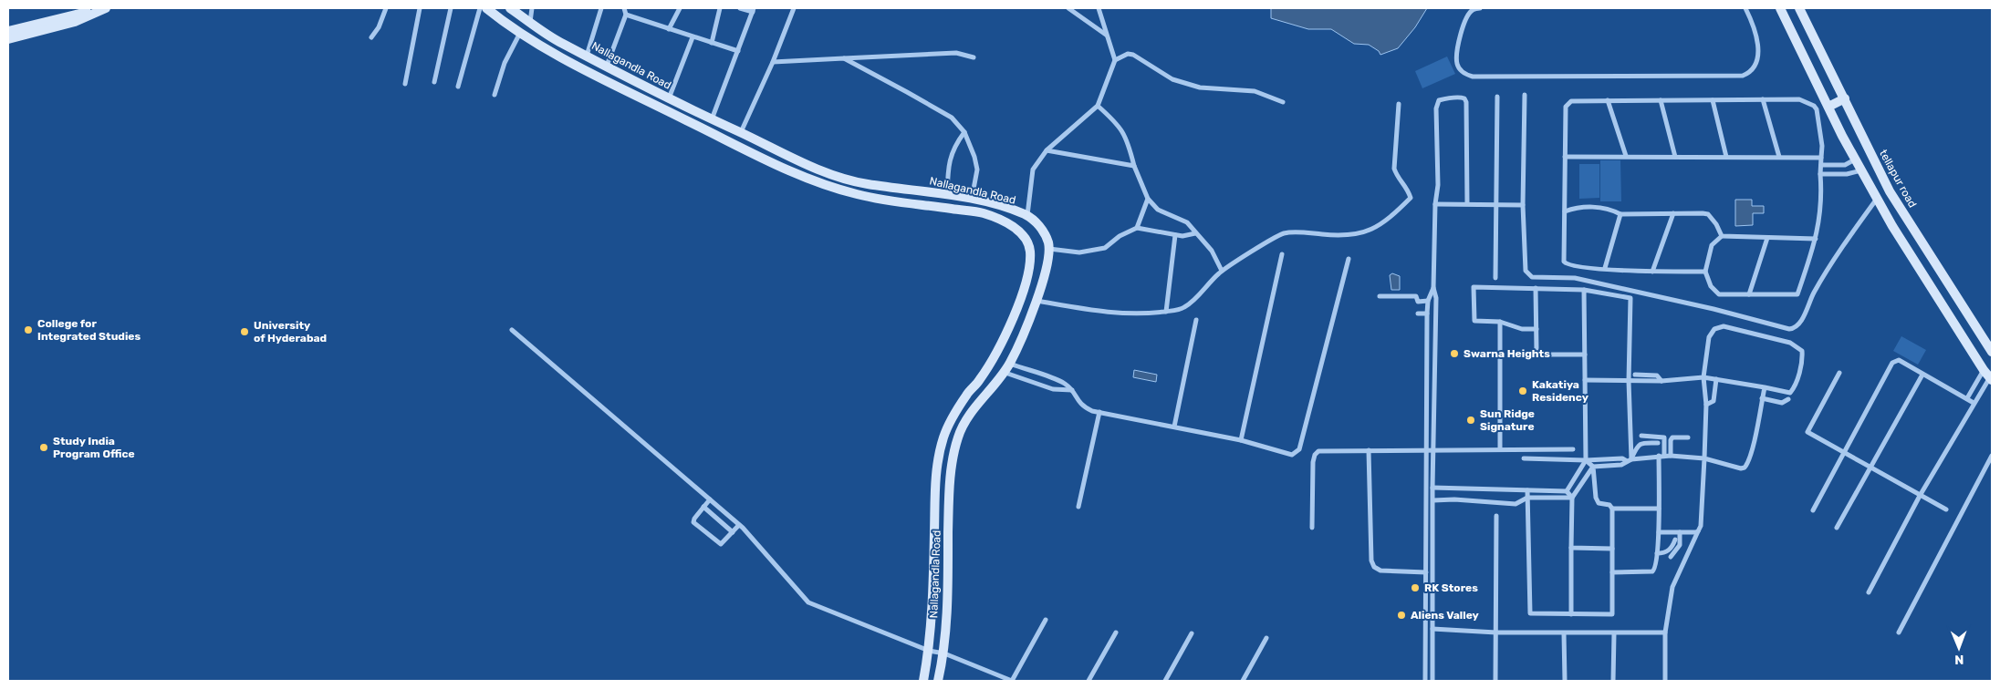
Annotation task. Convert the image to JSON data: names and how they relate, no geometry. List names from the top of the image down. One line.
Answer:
{"streets":{"main road":["Nallagandla Road","tellapur road"]},"places":["College for Integrated Studies","University of Hyderabad","Swarna Heights","Kakatiya Residency","Sun Ridge Signature","Study India Program Office","RK Stores","Aliens Valley"],"north":"bottom"}
